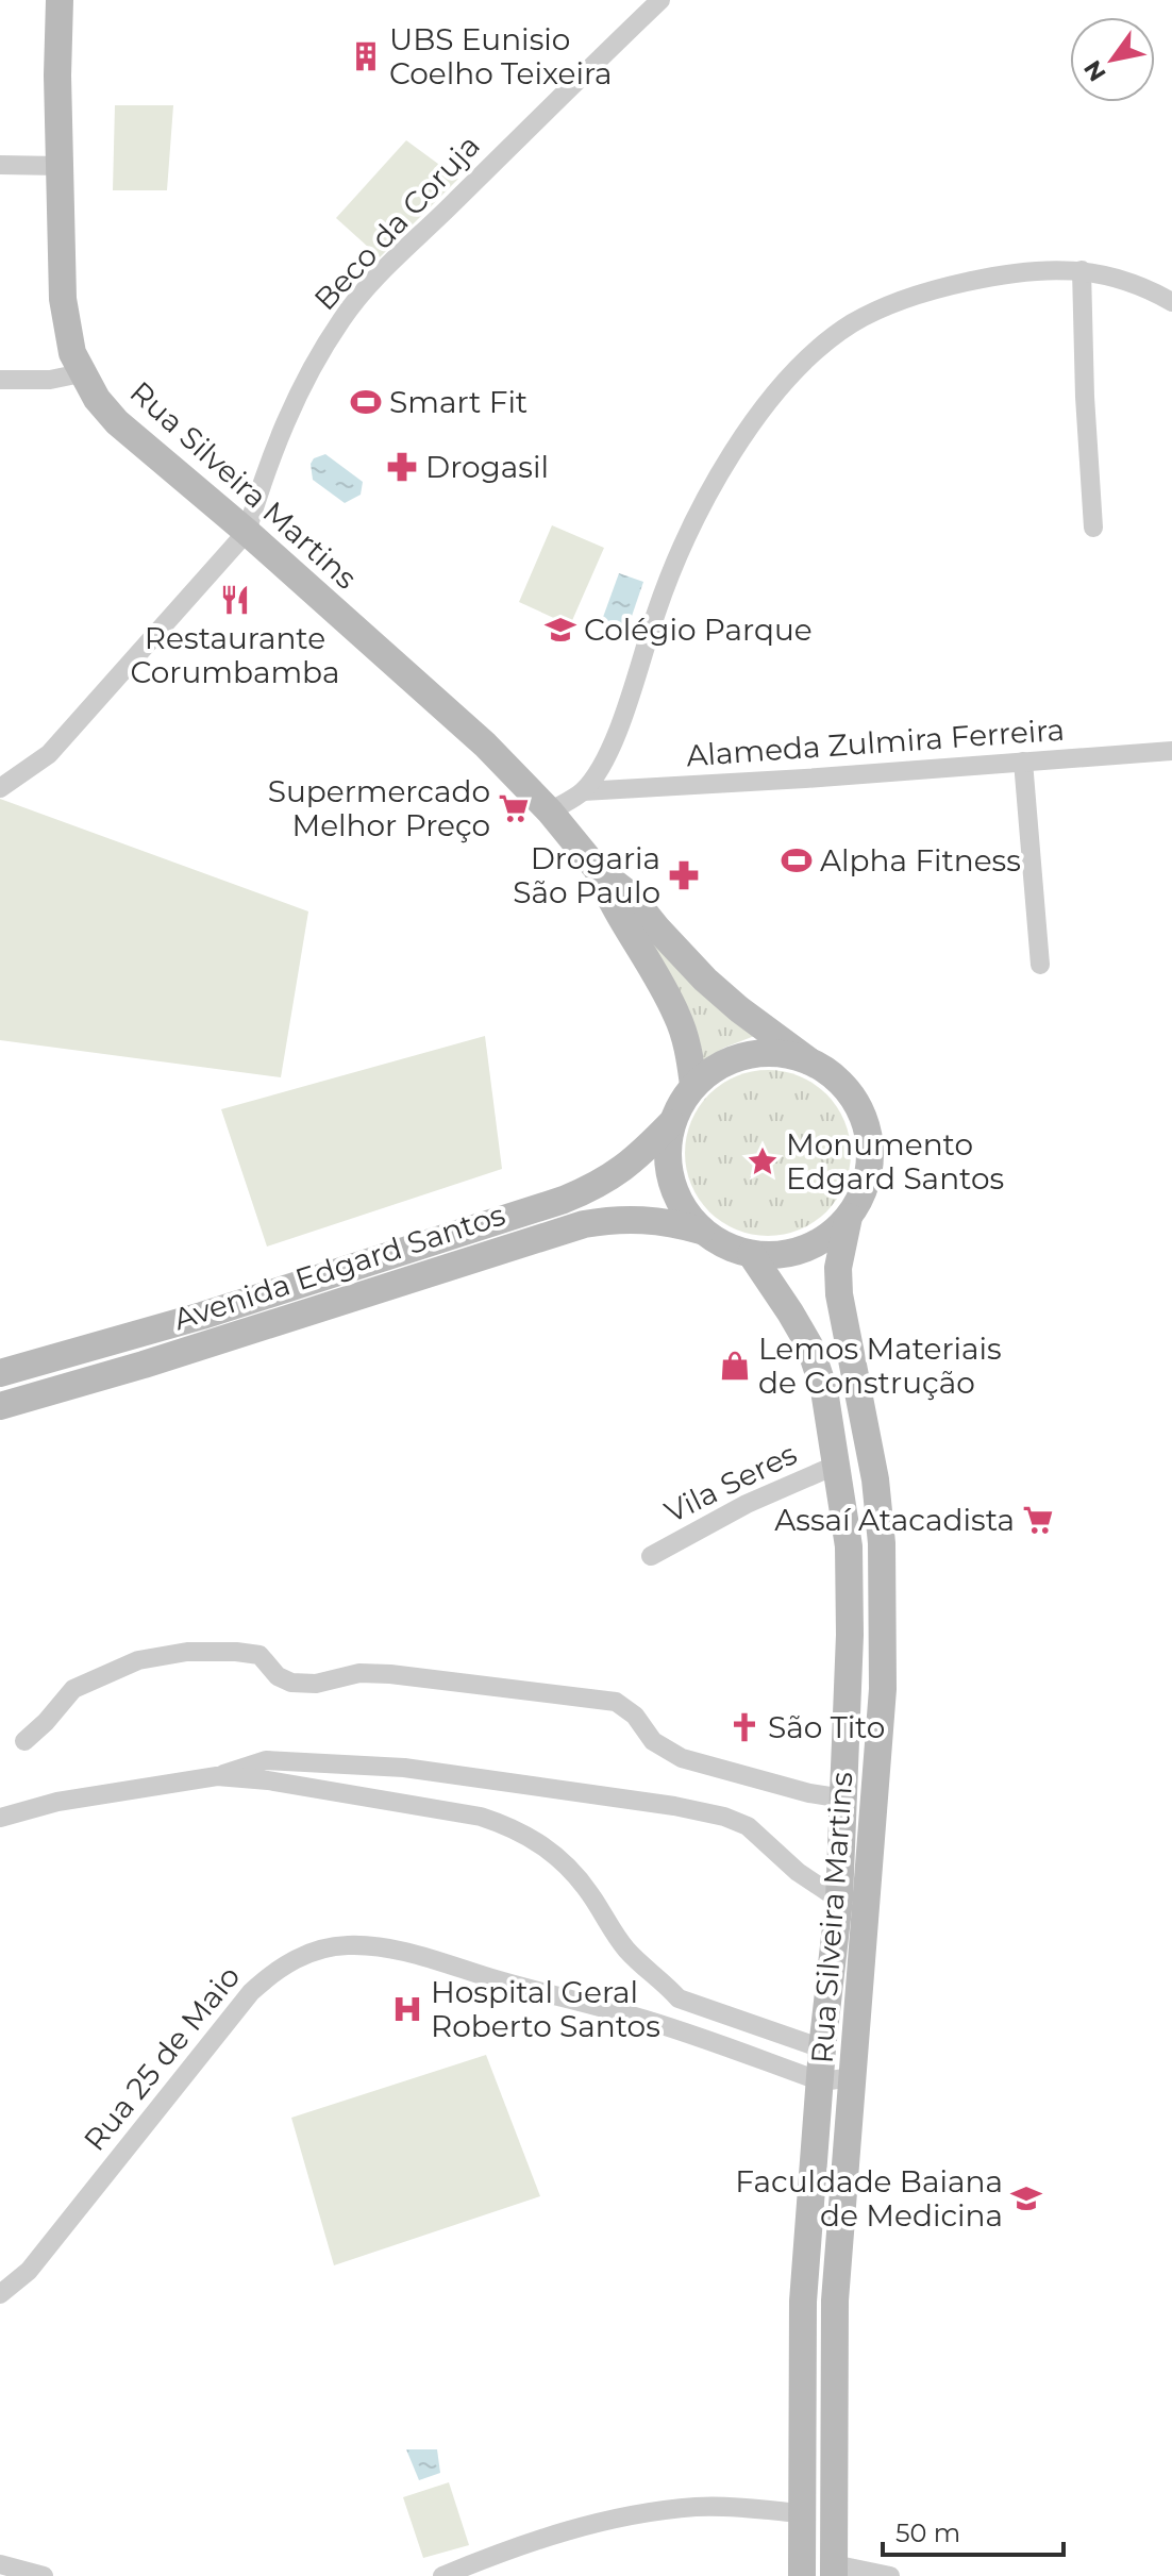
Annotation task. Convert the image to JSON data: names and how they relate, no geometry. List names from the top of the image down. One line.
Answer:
{"streets":{"main road":["Rua Silveira Martins","Avenida Edgard Santos"],"street":["Beco da Coruja","Alameda Zulmira Ferreira","Vila Seres","Rua 25 de Maio"]},"crossings":[["Beco da Coruja","Rua Silveira Martins"],["Rua Silveira Martins","Alameda Zulmira Ferreira"],["Rua Silveira Martins","Avenida Edgard Santos"],["Rua Silveira Martins","Vila Seres"],["Rua Silveira Martins","Rua 25 de Maio"]],"places":{"building":["UBS Eunisio Coelho Teixeira"],"sports":["Smart Fit","Alpha Fitness"],"pharmacy":["Drogasil","Drogaria São Paulo"],"restaurant":["Restaurante Corumbamba"],"school or university":["Colégio Parque","Faculdade Baiana de Medicina"],"supermarket":["Supermercado Melhor Preço","Assaí Atacadista"],"place":["Monumento Edgard Santos"],"shop":["Lemos Materiais de Construção"],"church":["São Tito"],"hospital":["Hospital Geral Roberto Santos"]},"scale_bar":"50 m","north":"bottom left"}
